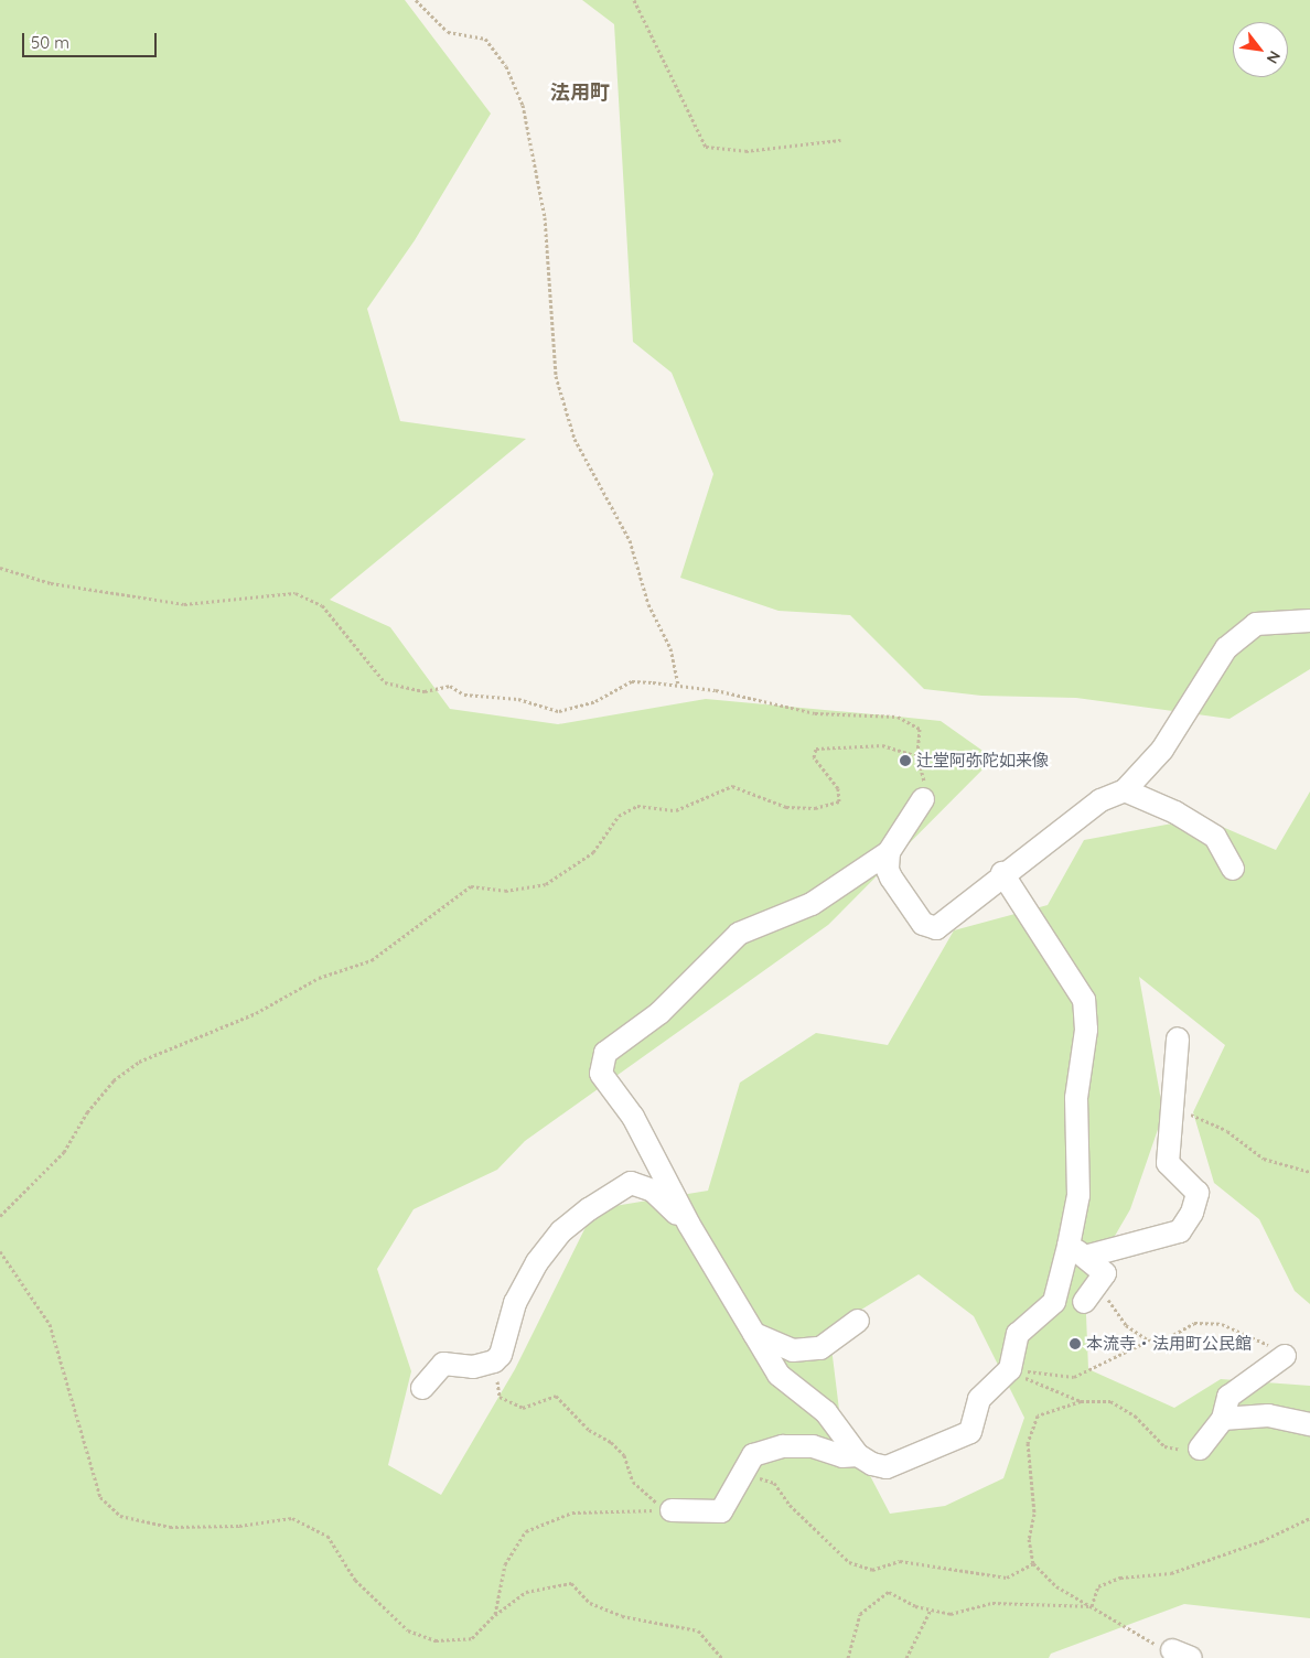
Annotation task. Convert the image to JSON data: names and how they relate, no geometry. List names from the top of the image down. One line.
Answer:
{"districts":["法用町"],"places":["辻堂阿弥陀如来像","本流寺・法用町公民館"],"scale_bar":"50 m","north":"bottom right"}
